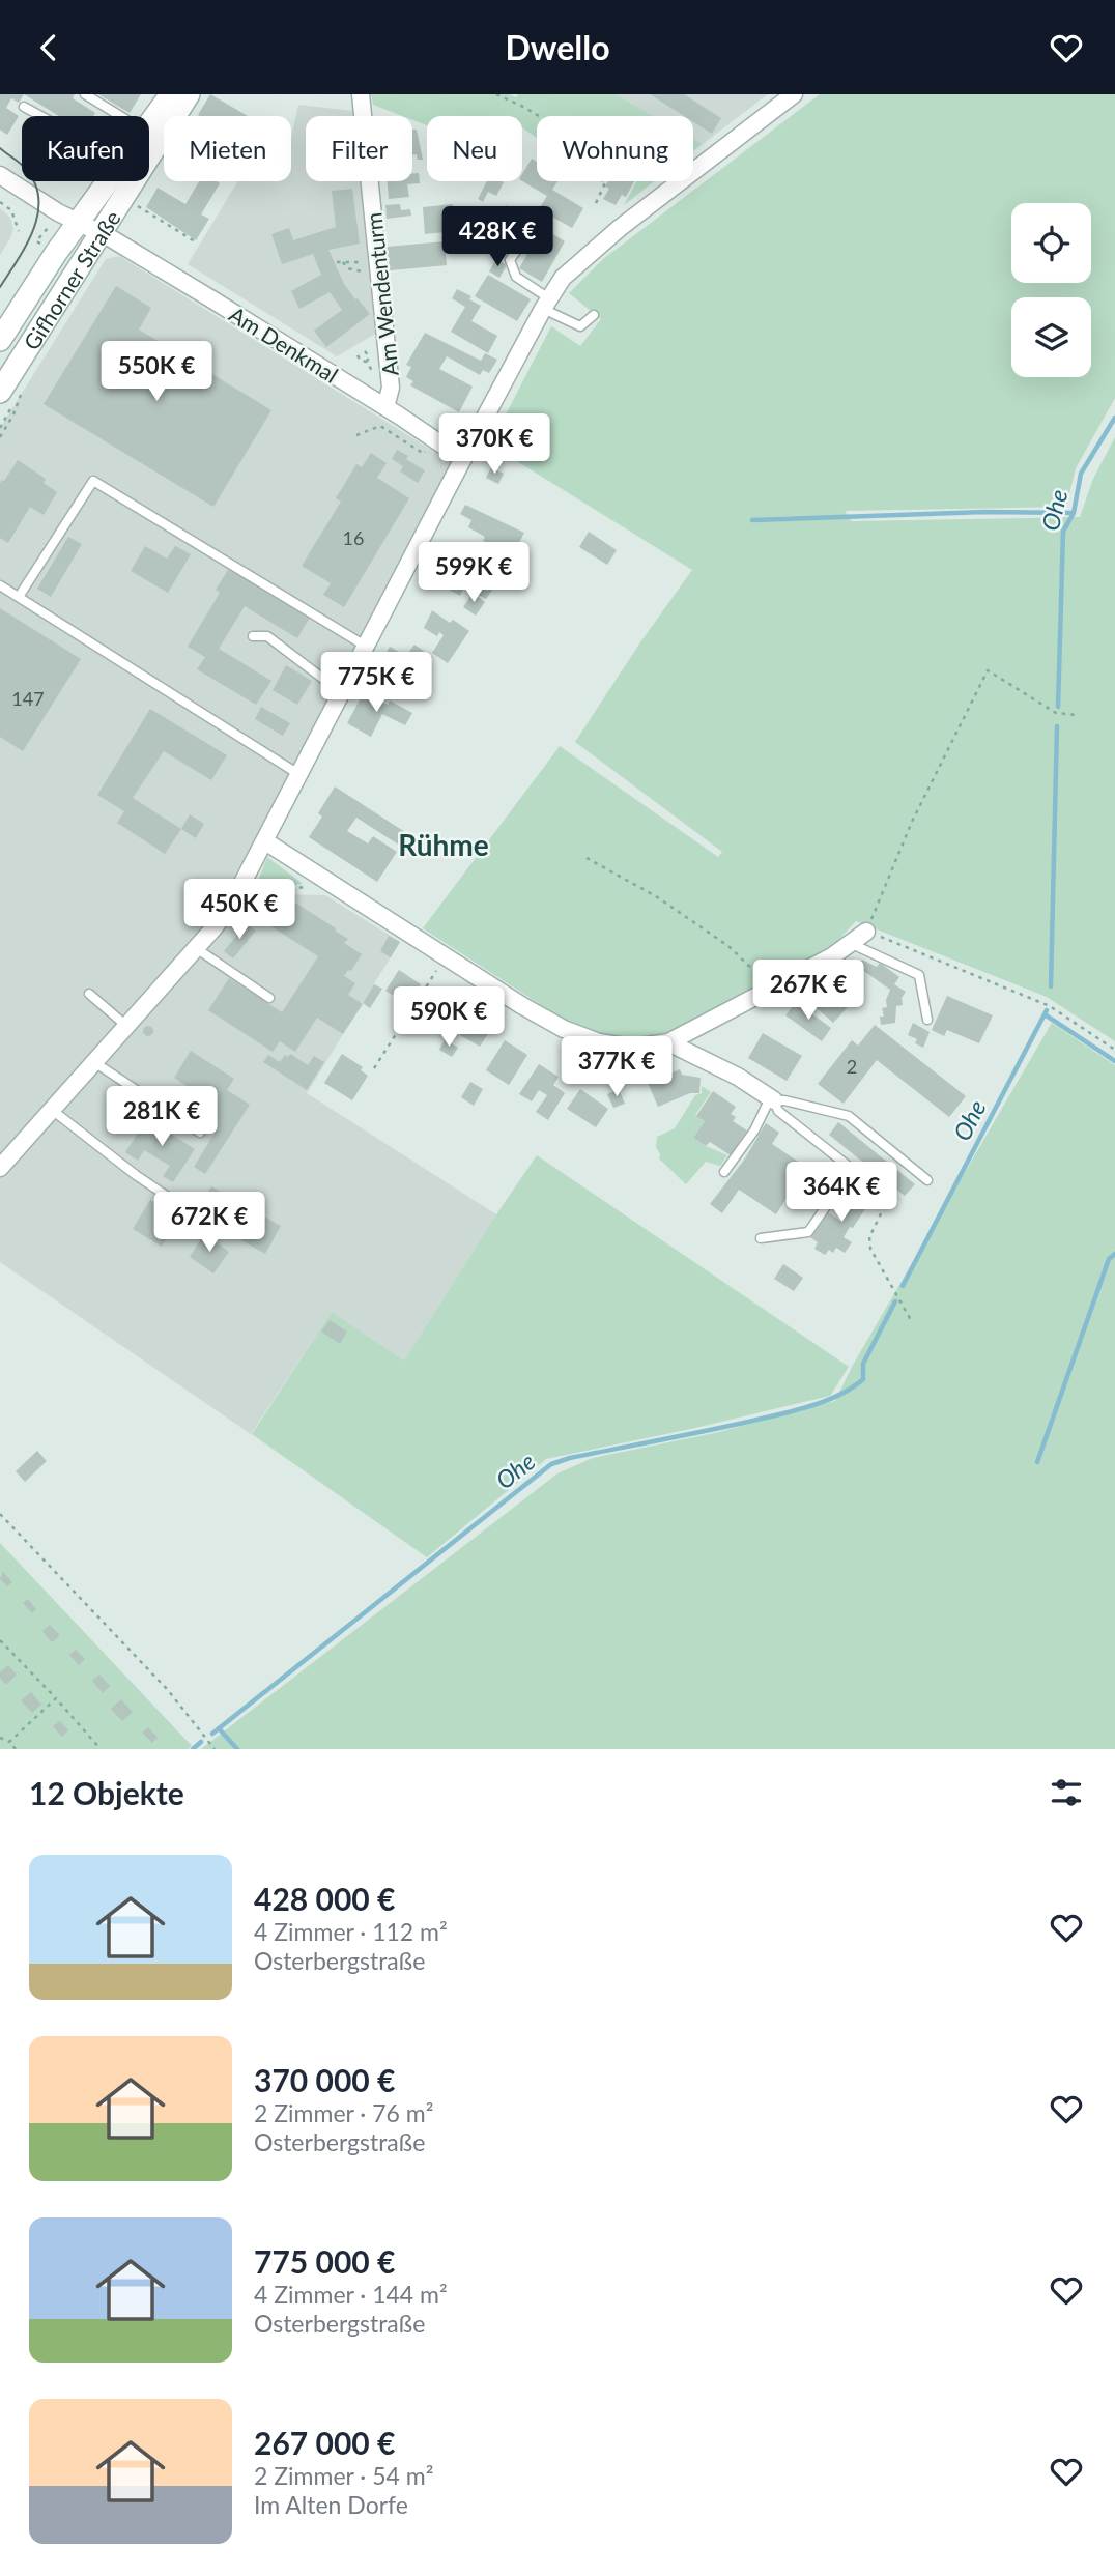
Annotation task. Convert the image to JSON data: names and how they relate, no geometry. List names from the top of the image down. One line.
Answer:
{"streets":{"main road":["Gifhorner Straße"],"street":["Am Wendenturm","Am Denkmal"]},"crossings":[["Gifhorner Straße","Am Denkmal"],["Am Wendenturm","Am Denkmal"]],"districts":["Rühme"],"water":["Ohe"],"house_numbers":["16","147","2"],"page":{"header":"Dwello","chip":["Kaufen","Mieten","Filter","Neu","Wohnung"],"price":["428K €","550K €","370K €","599K €","775K €","450K €","267K €","590K €","377K €","281K €","364K €","672K €"],"heading":"12 Objekte","list":[{"name":"428 000 €","note":"4 Zimmer · 112 m² · Osterbergstraße"},{"name":"370 000 €","note":"2 Zimmer · 76 m² · Osterbergstraße"},{"name":"775 000 €","note":"4 Zimmer · 144 m² · Osterbergstraße"},{"name":"267 000 €","note":"2 Zimmer · 54 m² · Im Alten Dorfe"}]}}
